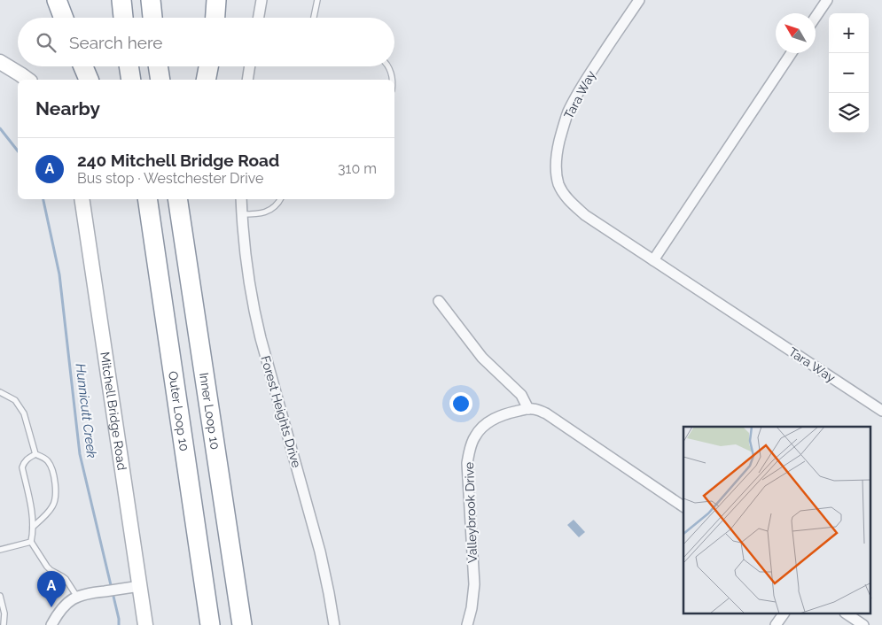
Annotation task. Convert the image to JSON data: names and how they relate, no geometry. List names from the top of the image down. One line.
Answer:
{"streets":{"highway":["Outer Loop 10","Inner Loop 10"],"street":["Tara Way","Mitchell Bridge Road","Forest Heights Drive","Valleybrook Drive"]},"water":["Hunnicutt Creek"],"north":"top left","page":{"map_buttons":["+","−"],"search":"Search here","heading":"Nearby","list":[{"mark":"A","name":"240 Mitchell Bridge Road","note":"Bus stop · Westchester Drive","value":"310 m"}],"pins":"A"}}
